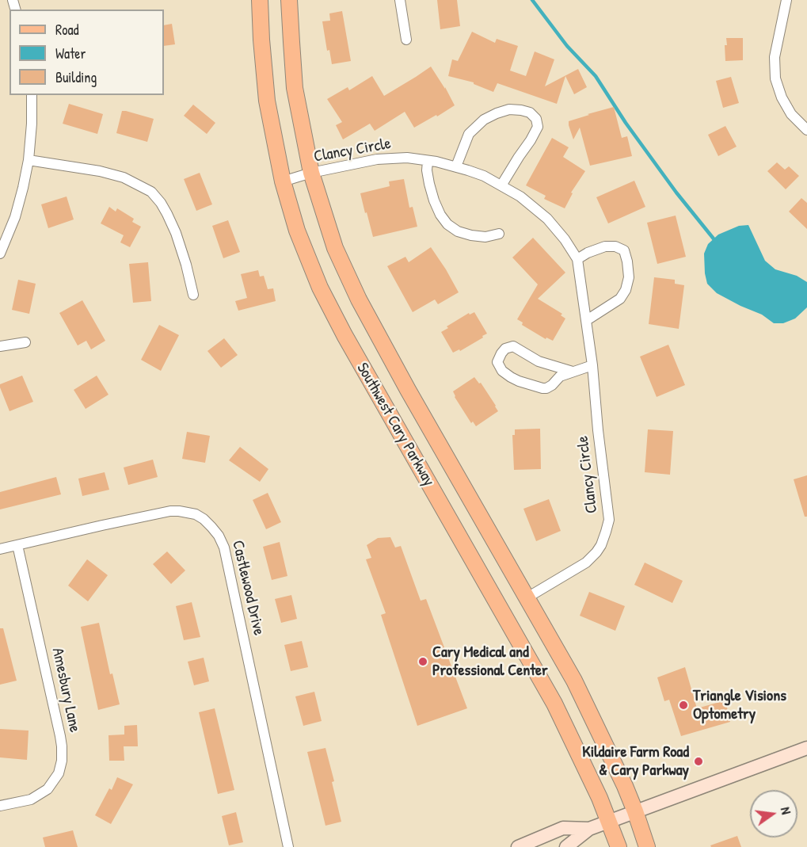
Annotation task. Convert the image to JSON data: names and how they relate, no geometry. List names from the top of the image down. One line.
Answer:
{"streets":{"main road":["Southwest Cary Parkway"],"street":["Clancy Circle","Castlewood Drive","Amesbury Lane"]},"crossings":[["Clancy Circle","Southwest Cary Parkway"],["Castlewood Drive","Amesbury Lane"]],"places":["Cary Medical and Professional Center","Triangle Visions Optometry","Kildaire Farm Road & Cary Parkway"],"legend":["Road","Water","Building"],"north":"right"}
